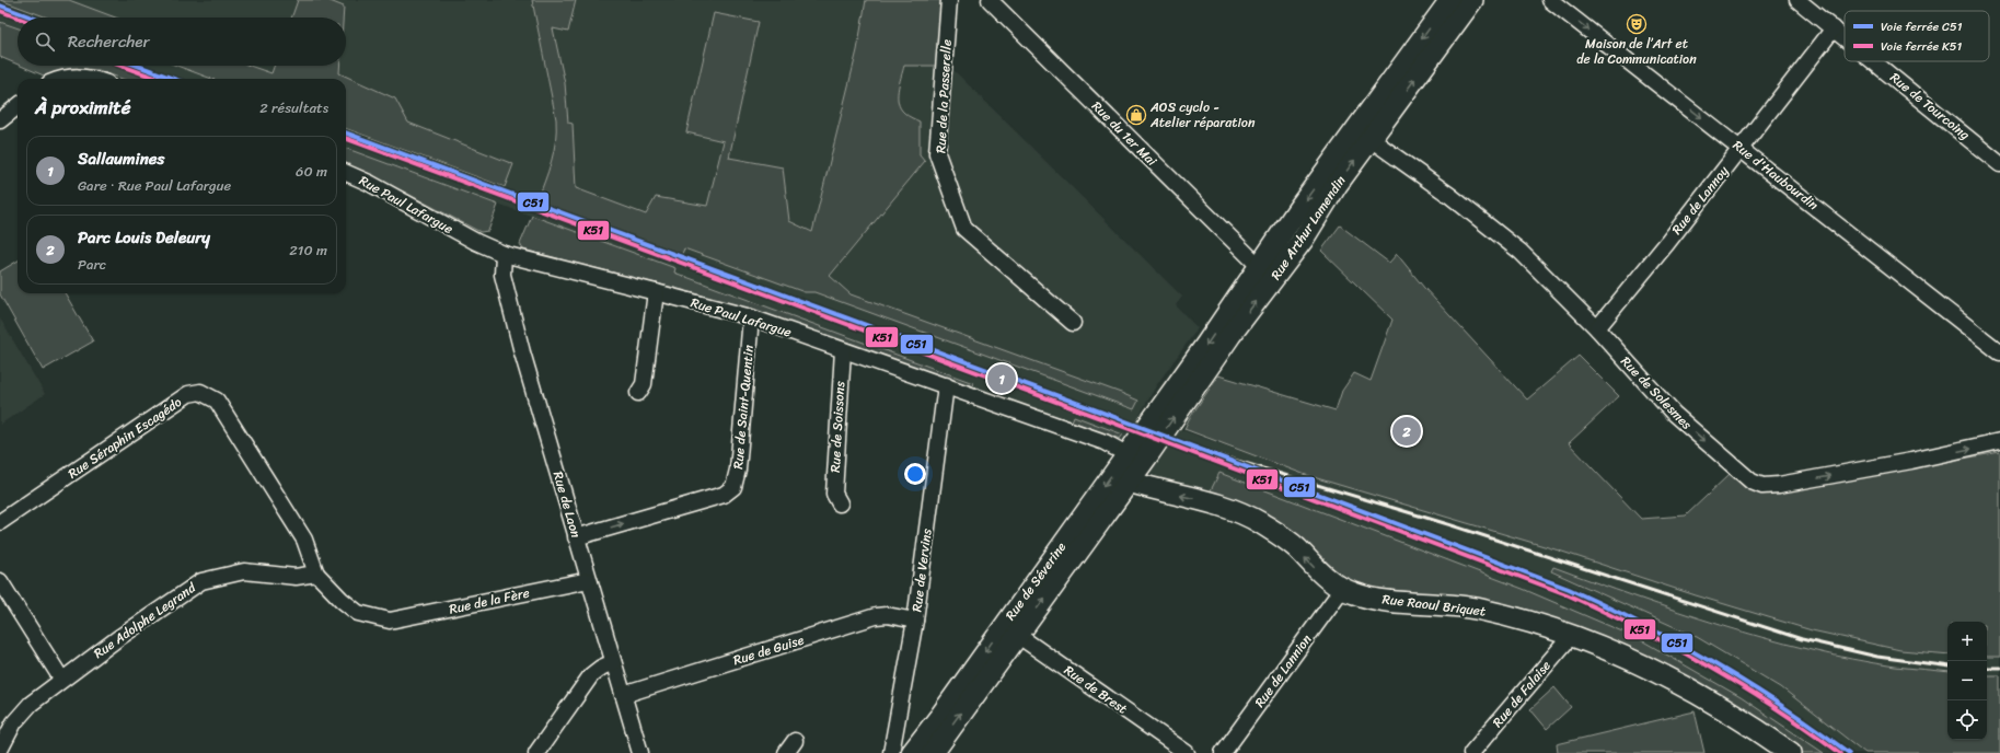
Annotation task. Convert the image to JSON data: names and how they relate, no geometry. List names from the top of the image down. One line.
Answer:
{"streets":{"main road":["Rue Arthur Lamendin","Rue de Séverine","Rue Raoul Briquet"],"street":["Rue de la Passerelle","Rue de Tourcoing","Rue du 1er Mai","Rue d'Haubourdin","Rue de Lannoy","Rue Paul Lafargue","Rue de Solesmes","Rue de Saint-Quentin","Rue de Soissons","Rue Séraphin Escagédo","Rue de Laon","Rue de Vervins","Rue de la Fère","Rue Adolphe Legrand","Rue de Guise","Rue de Lannion","Rue de Brest","Rue de Falaise"]},"crossings":[["Rue de Tourcoing","Rue de Lannoy"],["Rue du 1er Mai","Rue Arthur Lamendin"],["Rue d'Haubourdin","Rue de Lannoy"],["Rue de Lannoy","Rue de Solesmes"],["Rue Paul Lafargue","Rue Arthur Lamendin"],["Rue Paul Lafargue","Rue de Saint-Quentin"],["Rue Paul Lafargue","Rue de Soissons"],["Rue Paul Lafargue","Rue de Laon"],["Rue Paul Lafargue","Rue de Vervins"],["Rue Paul Lafargue","Rue de Séverine"],["Rue Paul Lafargue","Rue Raoul Briquet"],["Rue Arthur Lamendin","Rue de Solesmes"],["Rue Arthur Lamendin","Rue de Séverine"],["Rue Arthur Lamendin","Rue Raoul Briquet"],["Rue de Saint-Quentin","Rue de Laon"],["Rue Séraphin Escagédo","Rue de la Fère"],["Rue Séraphin Escagédo","Rue Adolphe Legrand"],["Rue de Laon","Rue de la Fère"],["Rue de Laon","Rue de Guise"],["Rue de Vervins","Rue de Guise"],["Rue de Séverine","Rue Raoul Briquet"],["Rue de Séverine","Rue de Brest"],["Rue de la Fère","Rue Adolphe Legrand"],["Rue Raoul Briquet","Rue de Lannion"],["Rue Raoul Briquet","Rue de Falaise"]],"one_way":["Rue d'Haubourdin","Rue de Solesmes","Rue de Saint-Quentin"],"places":{"theatre":["Maison de l’Art et de la Communication"],"shop":["AOS cyclo - Atelier réparation"]},"lines":["rail line C51","rail line K51"],"legend":["Voie ferrée C51","Voie ferrée K51"],"page":{"search":"Rechercher","heading":["À proximité","2 résultats"],"list":[{"mark":"1","name":"Sallaumines","note":"Gare · Rue Paul Lafargue","value":"60 m"},{"mark":"2","name":"Parc Louis Deleury","note":"Parc","value":"210 m"}],"pins":["1","2"],"map_buttons":["+","−"]}}
